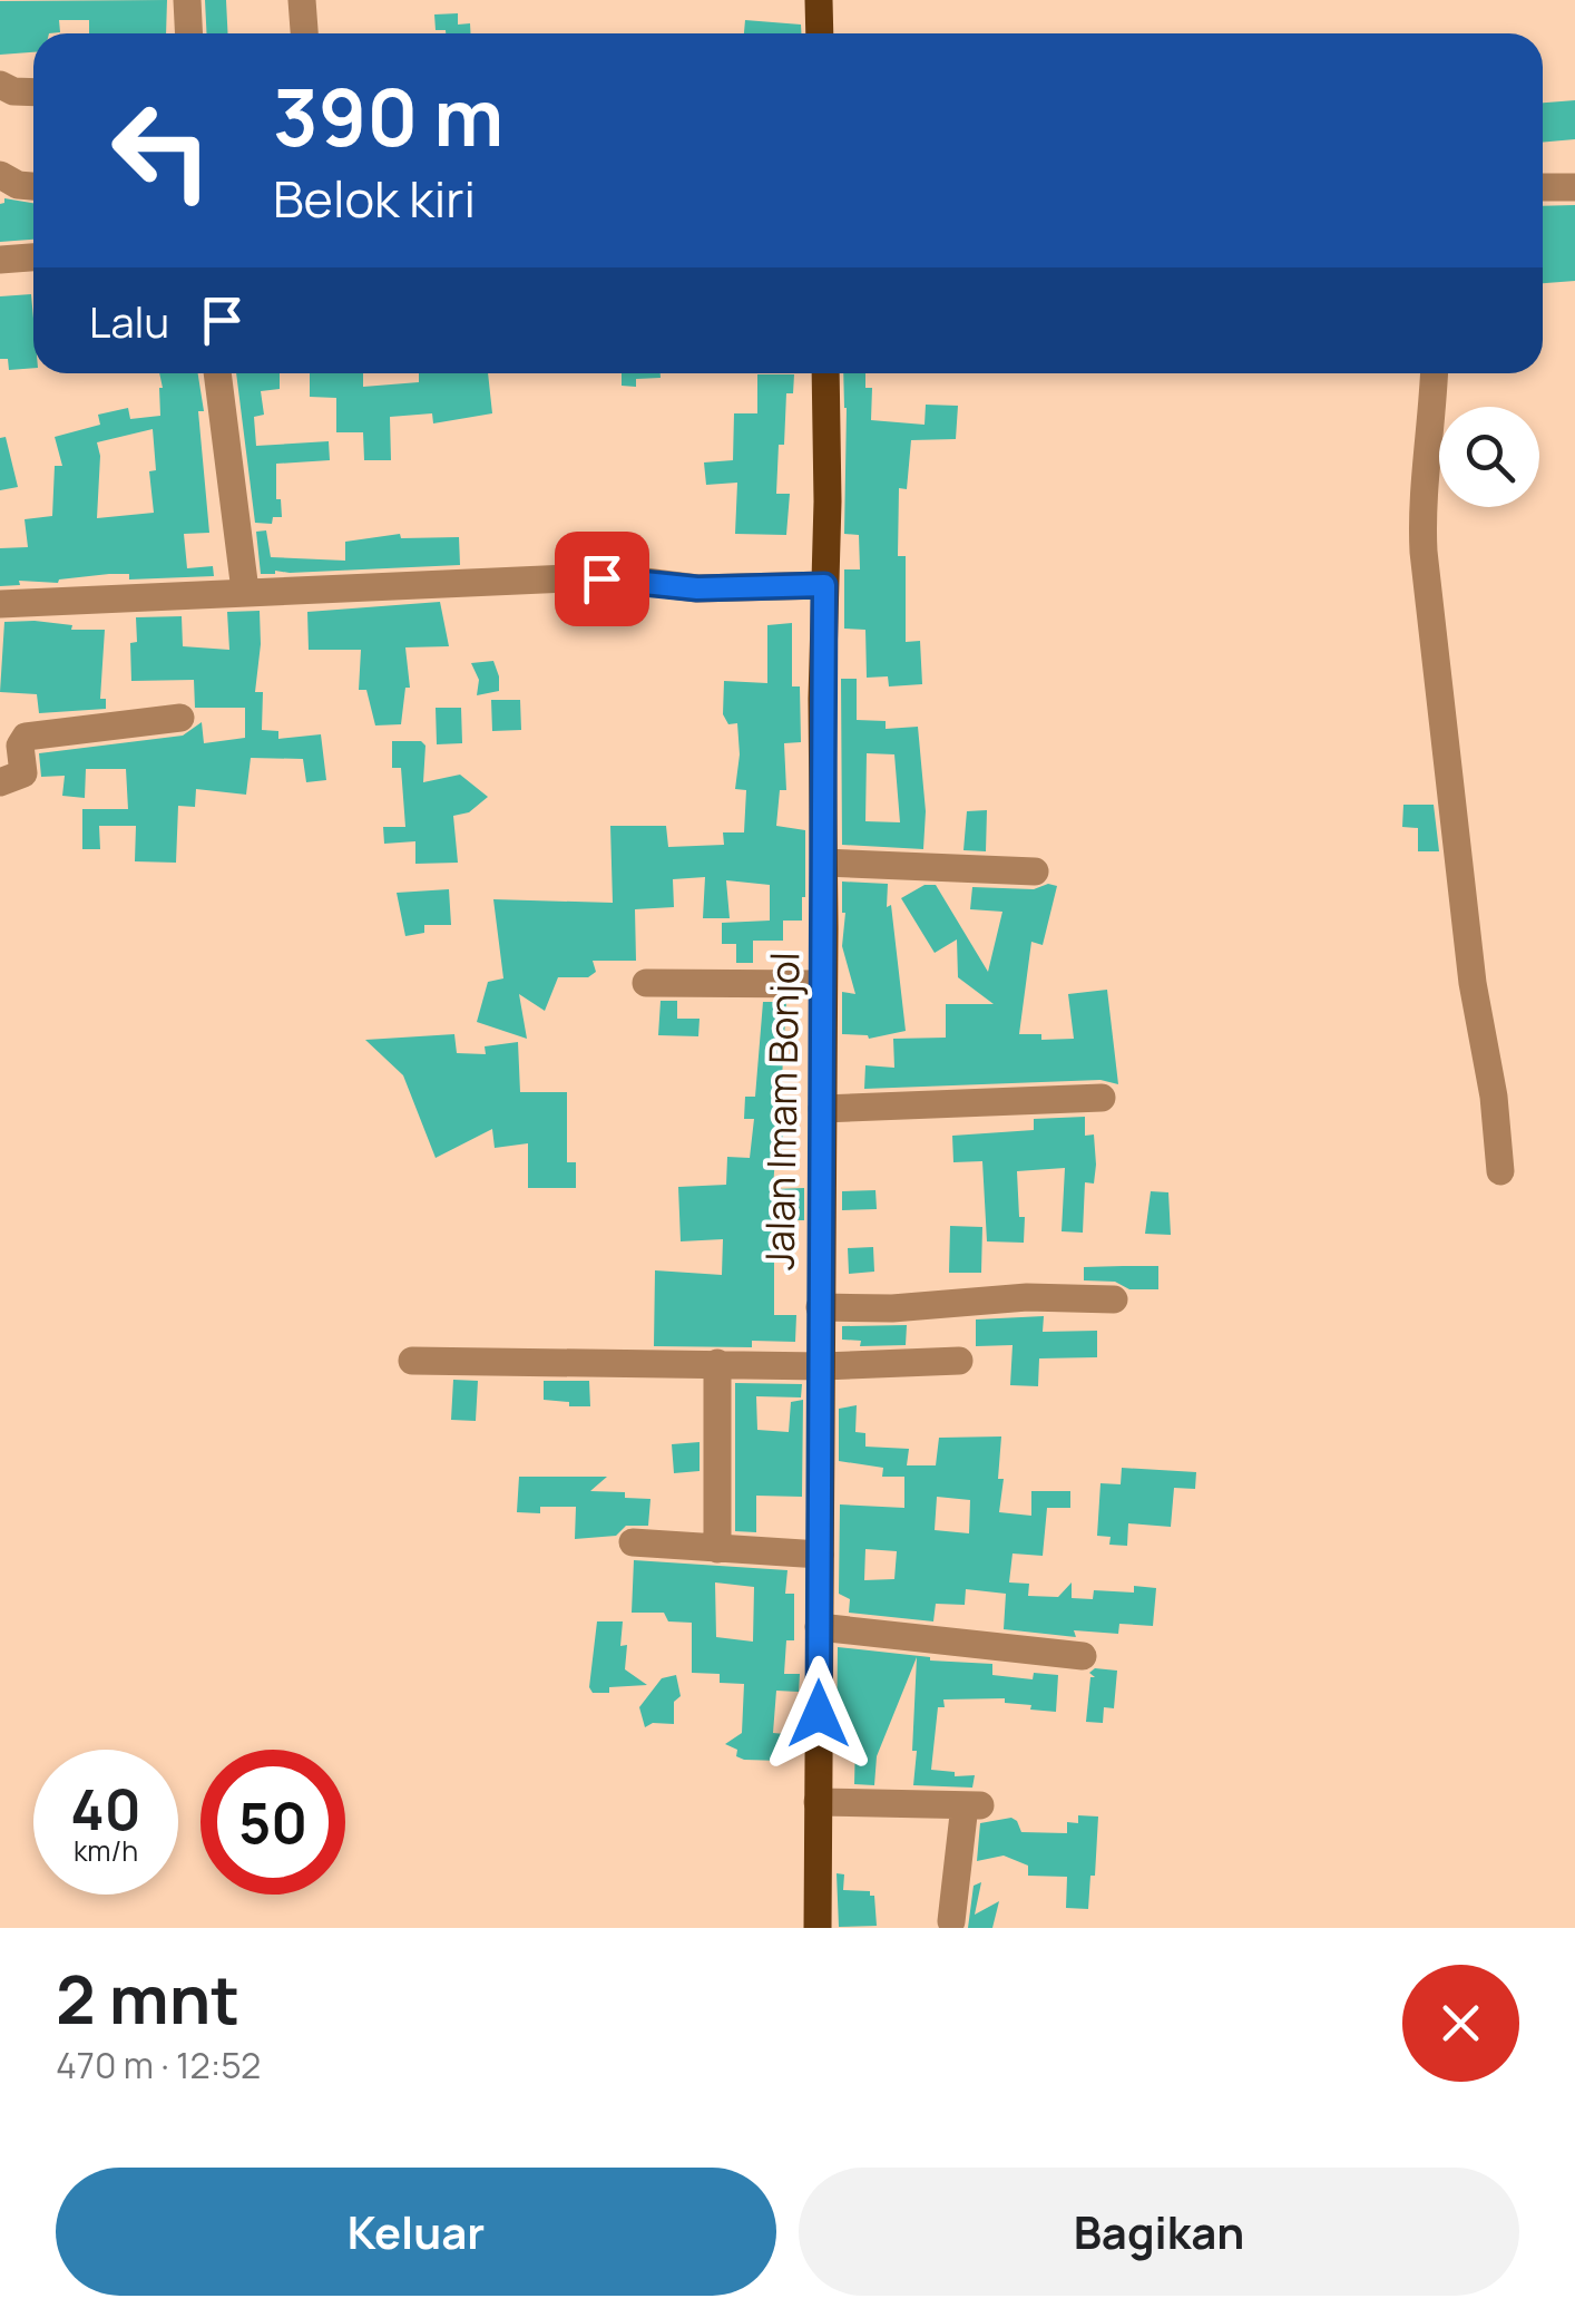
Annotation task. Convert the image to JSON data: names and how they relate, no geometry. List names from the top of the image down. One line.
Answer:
{"streets":{"main road":["Jalan Imam Bonjol"]},"page":{"turn":["390 m","Belok kiri"],"then":"Lalu","speed":"40 km/h","limit":"50","heading":["2 mnt","470 m · 12:52"],"buttons":["Keluar","Bagikan"]}}
